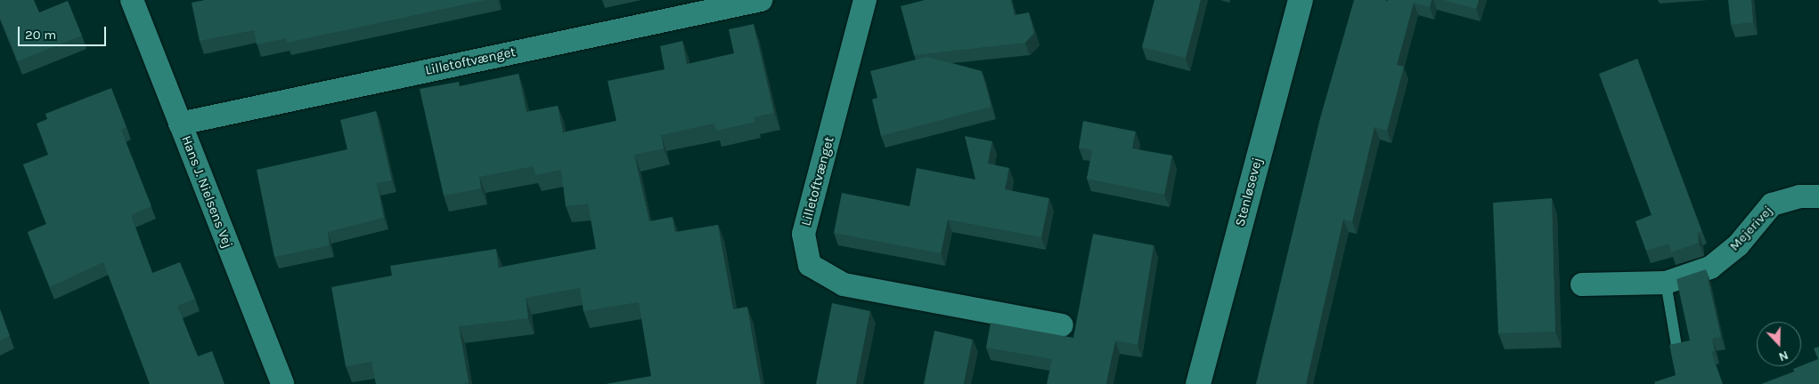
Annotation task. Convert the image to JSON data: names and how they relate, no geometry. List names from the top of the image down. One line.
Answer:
{"streets":{"street":["Lilletoftvænget","Hans J. Nielsens Vej","Stenløsevej","Mejerivej"]},"crossings":[["Lilletoftvænget","Hans J. Nielsens Vej"]],"scale_bar":"20 m","north":"bottom"}
